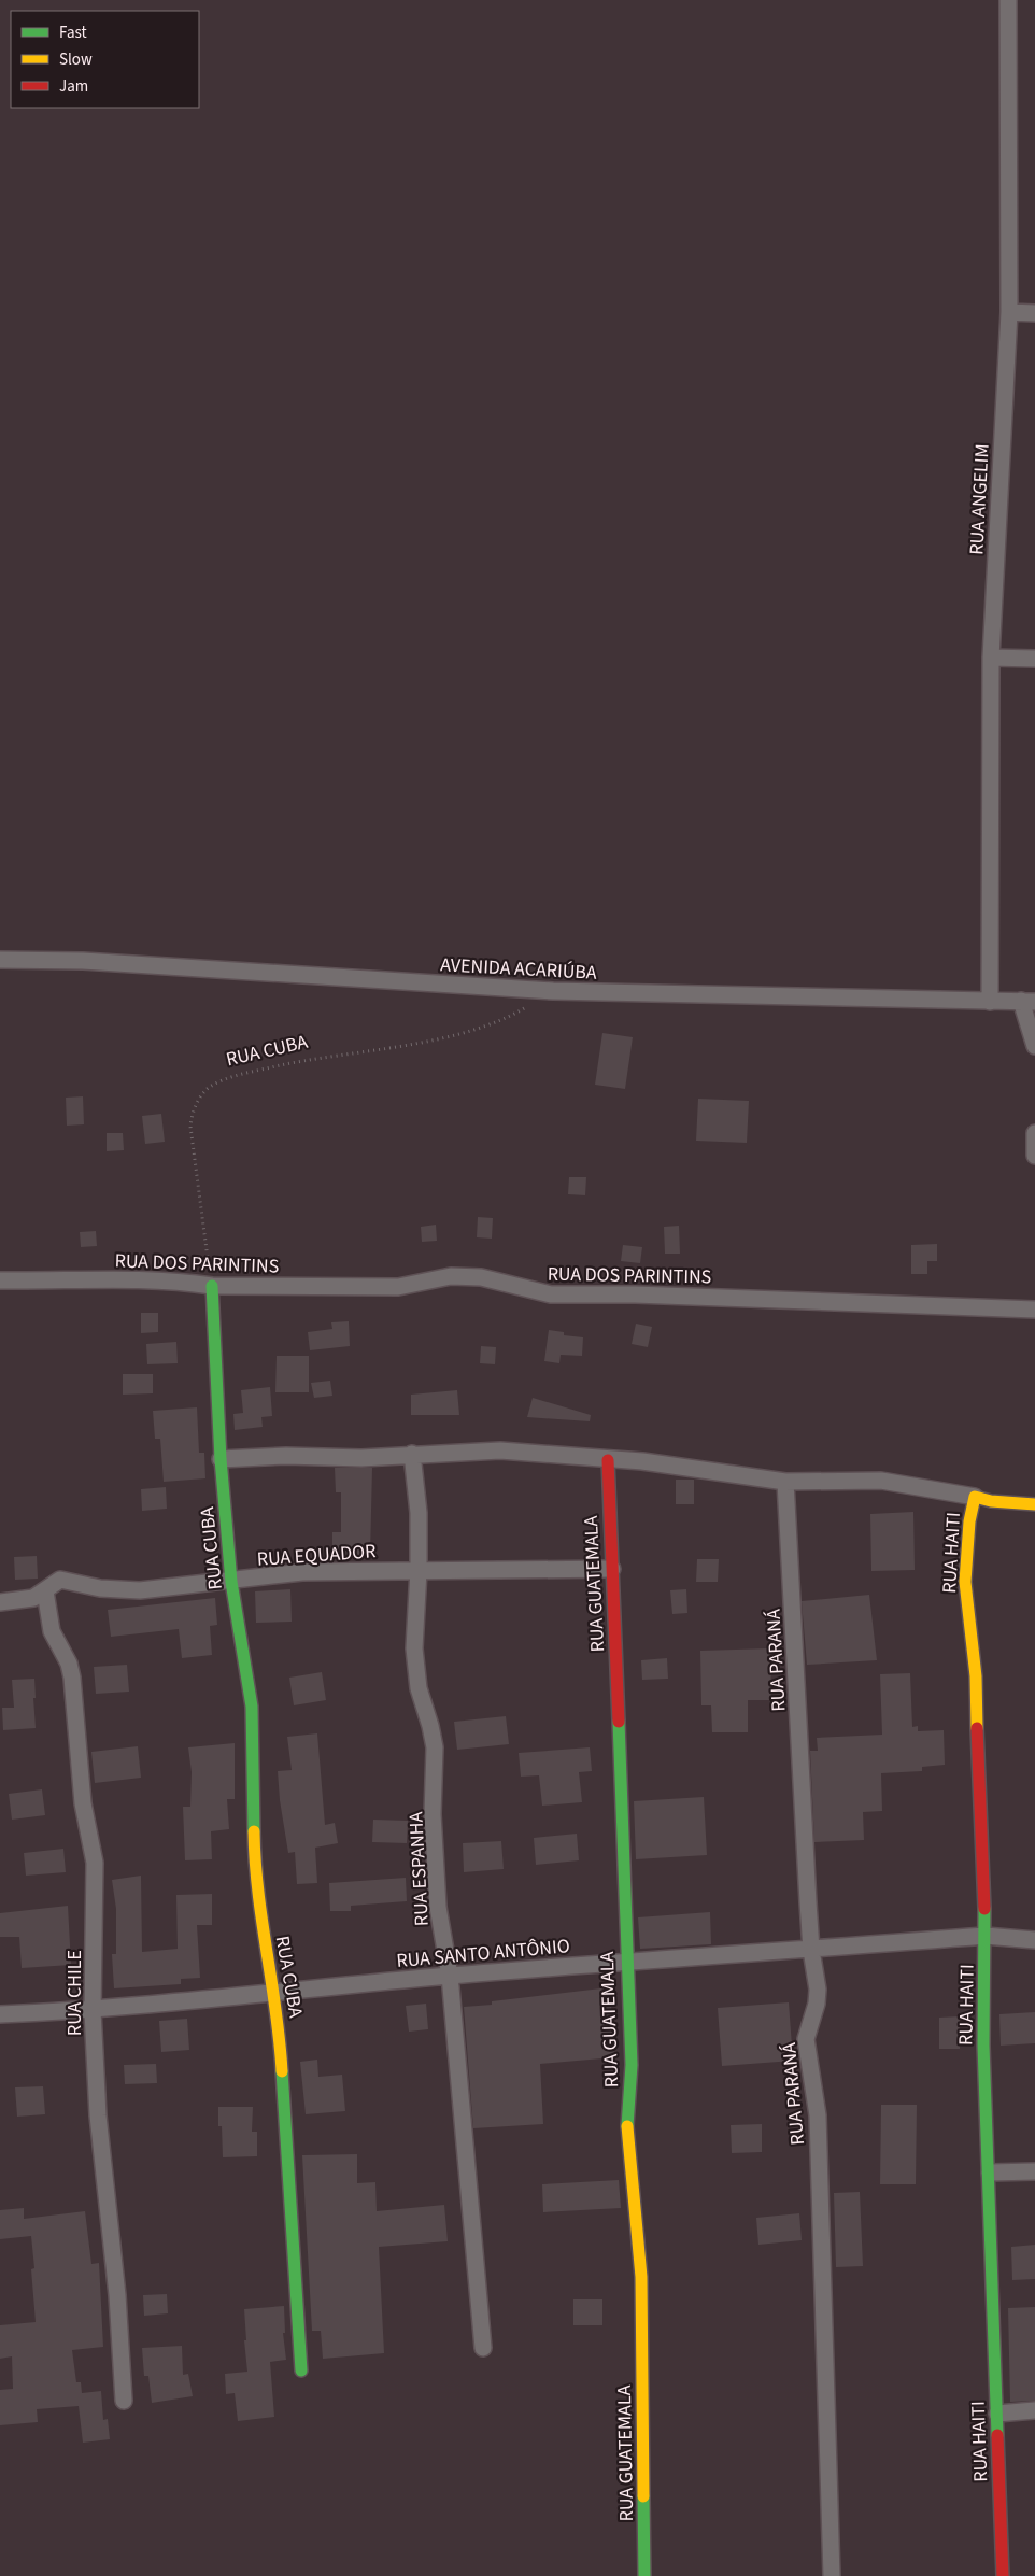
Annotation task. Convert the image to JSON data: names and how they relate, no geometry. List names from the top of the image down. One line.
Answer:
{"streets":{"street":["RUA ANGELIM","AVENIDA ACARIÚBA","RUA CUBA","RUA DOS PARINTINS","RUA HAITI","RUA EQUADOR","RUA GUATEMALA","RUA PARANÁ","RUA ESPANHA","RUA SANTO ANTÔNIO","RUA CHILE"]},"crossings":[["RUA ANGELIM","AVENIDA ACARIÚBA"],["AVENIDA ACARIÚBA","RUA CUBA"],["RUA CUBA","RUA DOS PARINTINS"],["RUA CUBA","RUA EQUADOR"],["RUA CUBA","RUA SANTO ANTÔNIO"],["RUA HAITI","RUA SANTO ANTÔNIO"],["RUA EQUADOR","RUA GUATEMALA"],["RUA EQUADOR","RUA ESPANHA"],["RUA EQUADOR","RUA CHILE"],["RUA GUATEMALA","RUA SANTO ANTÔNIO"],["RUA PARANÁ","RUA SANTO ANTÔNIO"],["RUA ESPANHA","RUA SANTO ANTÔNIO"],["RUA SANTO ANTÔNIO","RUA CHILE"]],"legend":["Fast","Slow","Jam"]}
